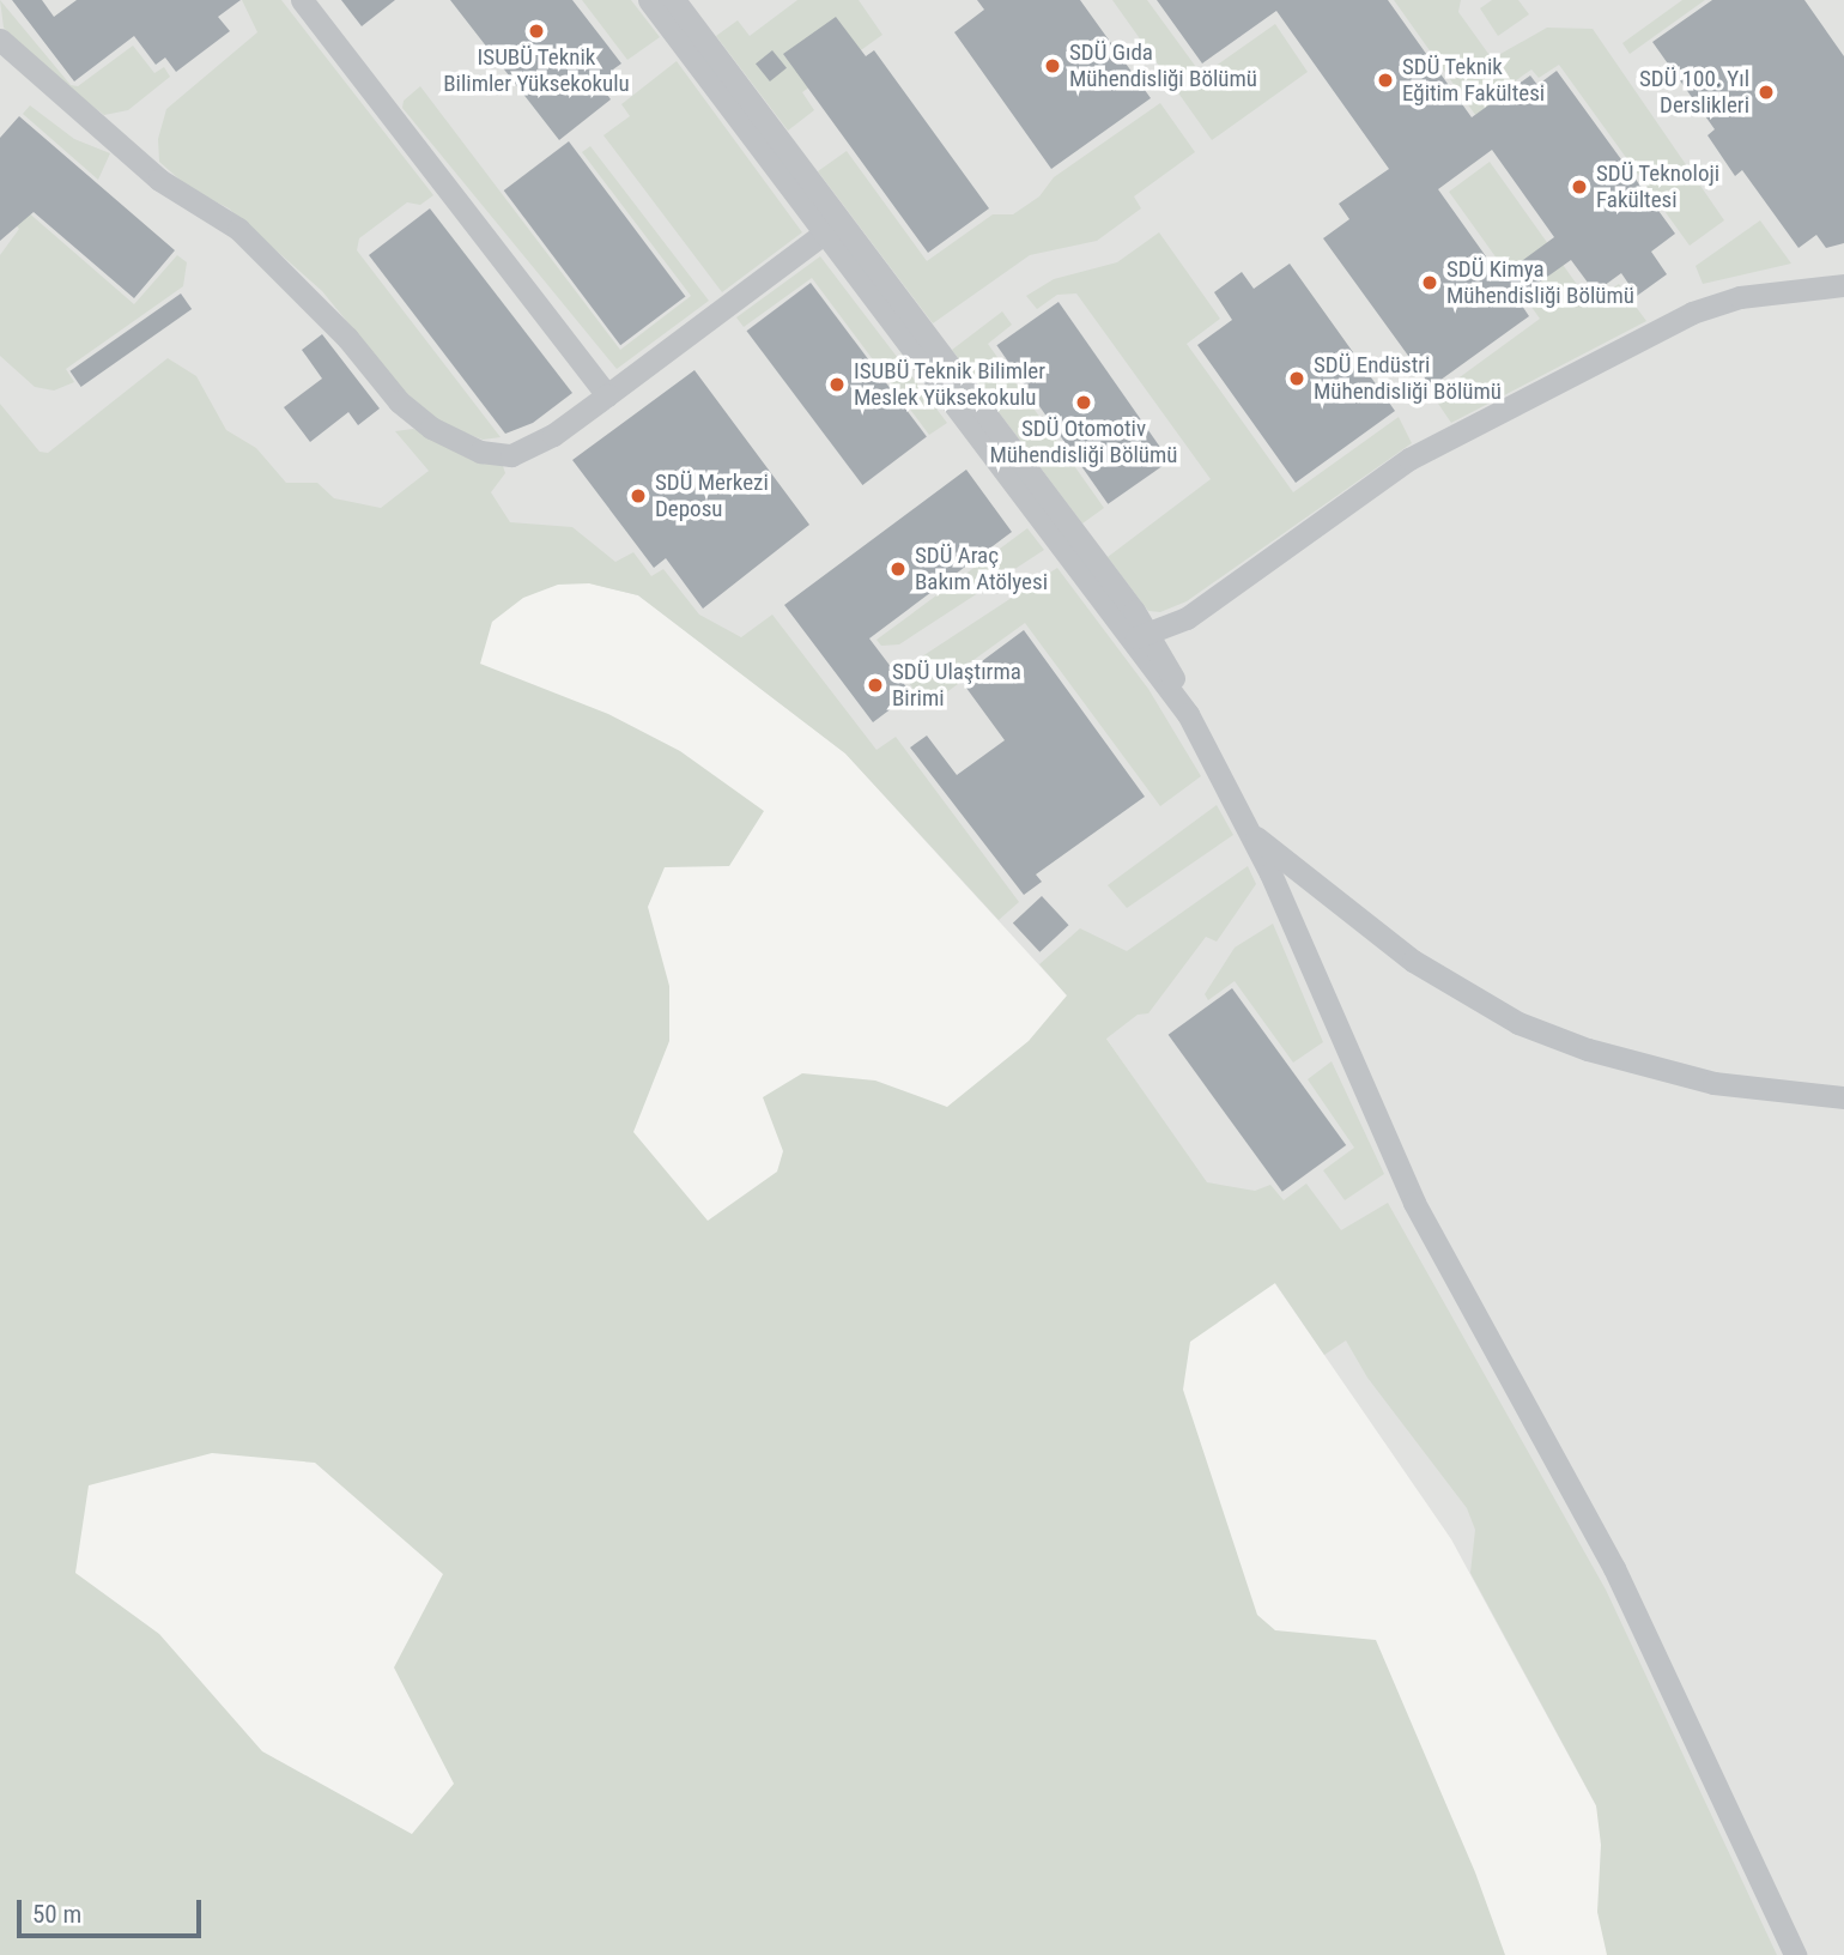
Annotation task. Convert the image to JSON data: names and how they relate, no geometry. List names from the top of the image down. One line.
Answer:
{"places":["ISUBÜ Teknik Bilimler Yüksekokulu","SDÜ Gıda Mühendisliği Bölümü","SDÜ Teknik Eğitim Fakültesi","SDÜ 100. Yıl Derslikleri","SDÜ Teknoloji Fakültesi","SDÜ Kimya Mühendisliği Bölümü","SDÜ Endüstri Mühendisliği Bölümü","ISUBÜ Teknik Bilimler Meslek Yüksekokulu","SDÜ Otomotiv Mühendisliği Bölümü","SDÜ Merkezi Deposu","SDÜ Araç Bakım Atölyesi","SDÜ Ulaştırma Birimi"],"scale_bar":"50 m"}
